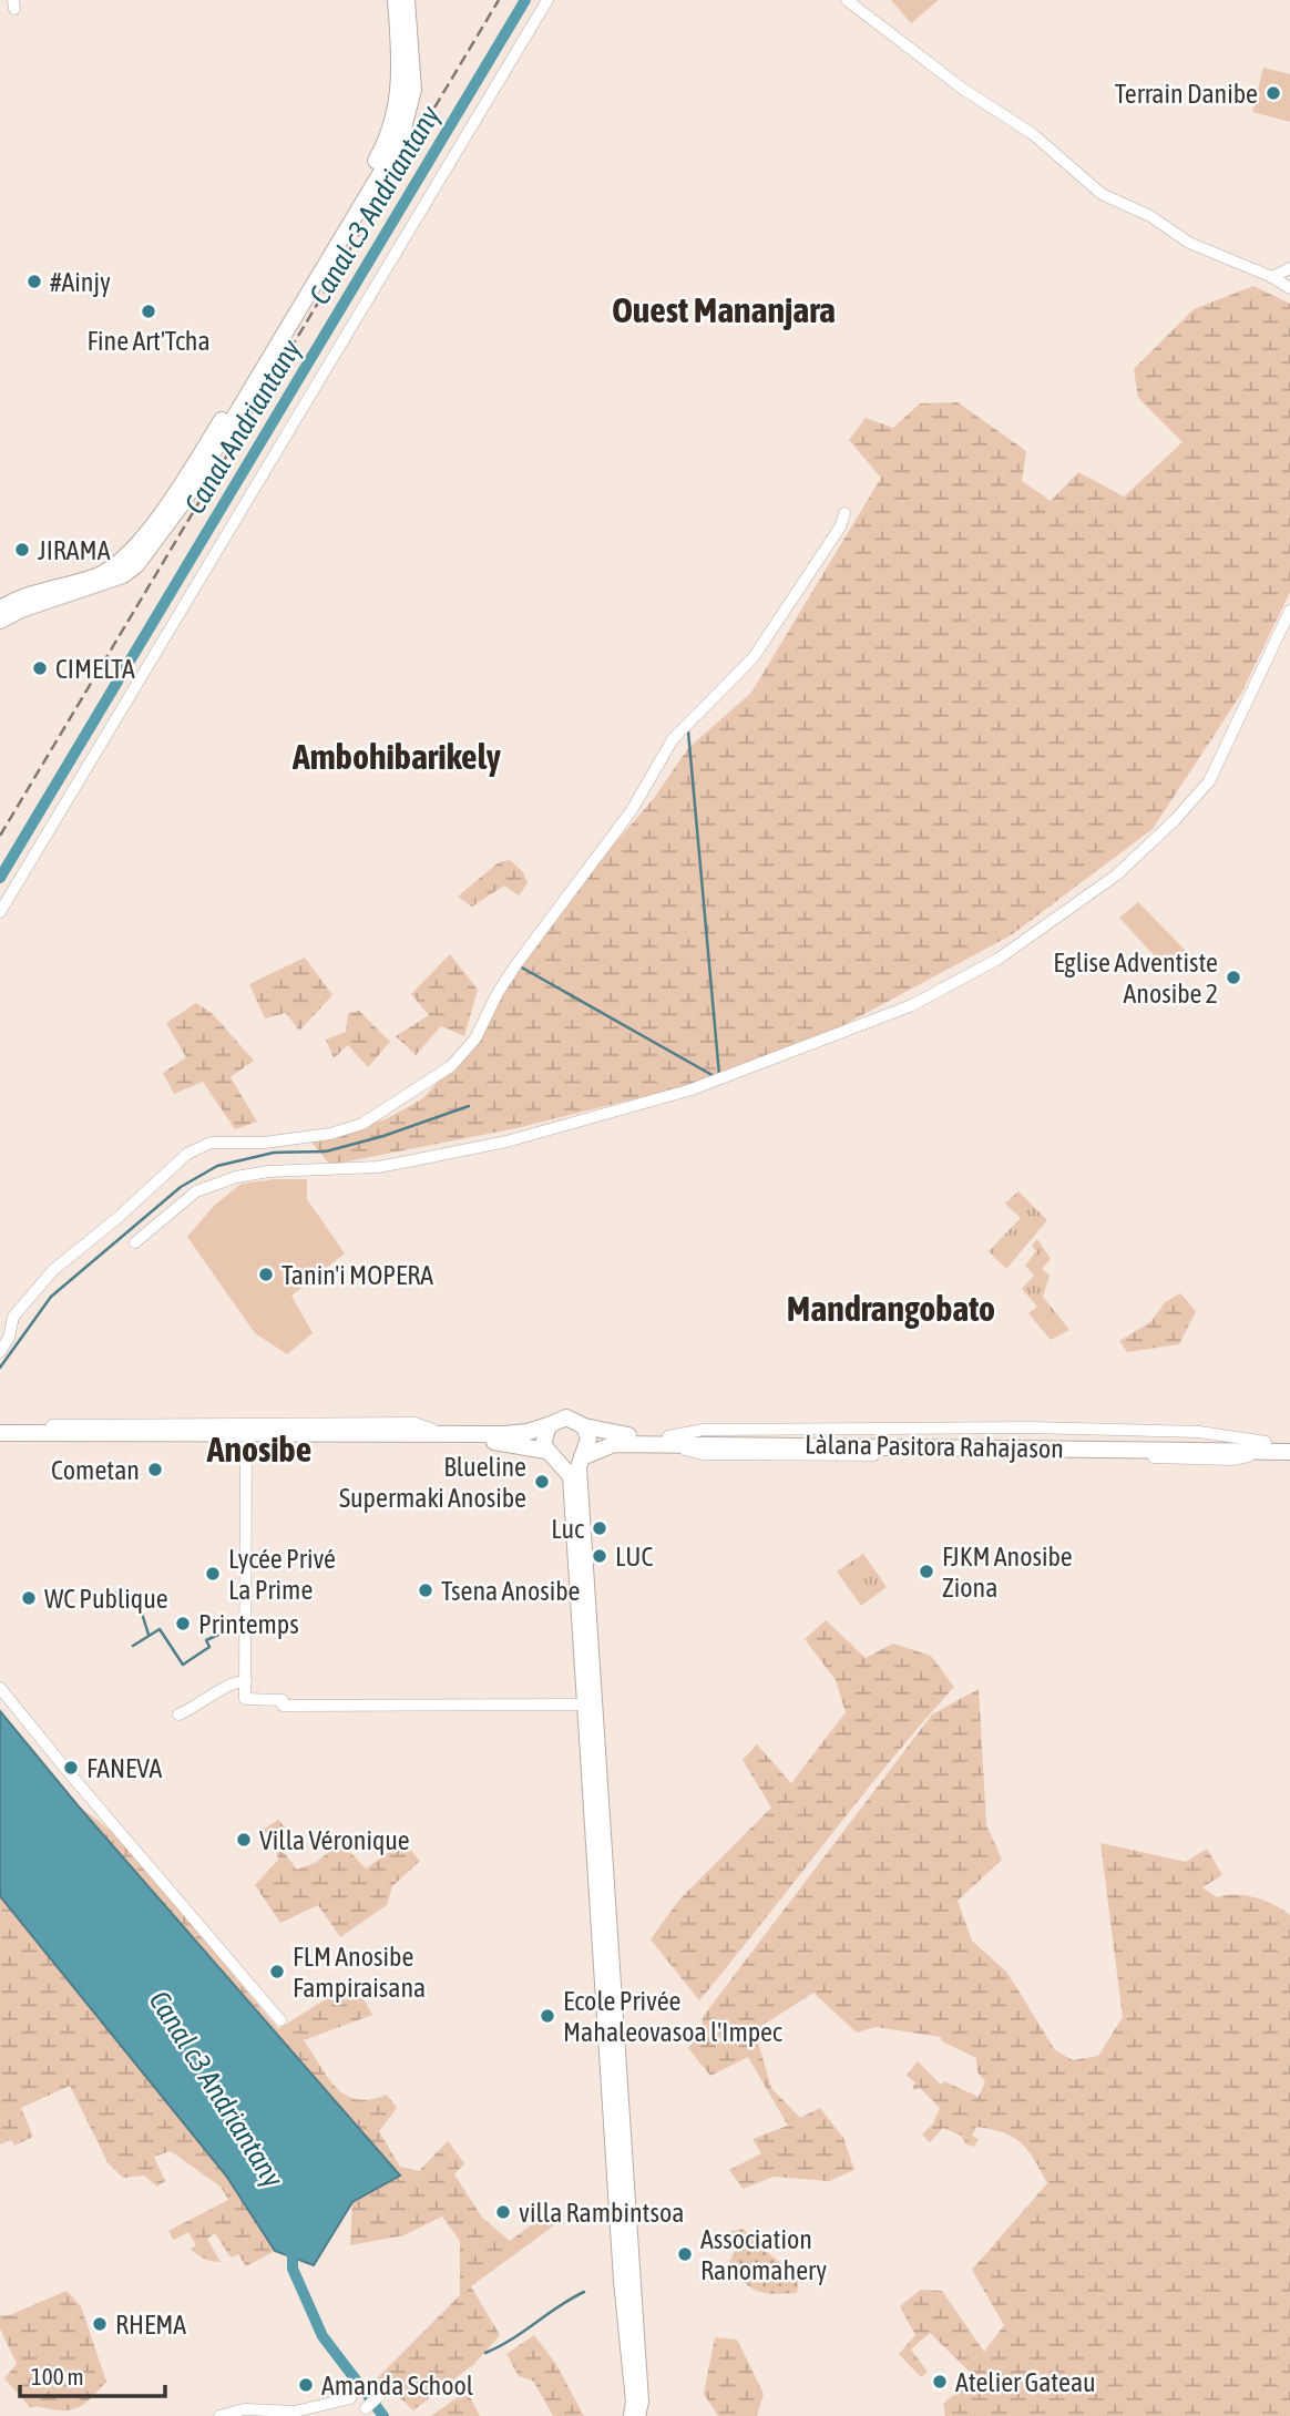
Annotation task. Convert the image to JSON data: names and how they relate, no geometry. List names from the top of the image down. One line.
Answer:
{"streets":{"main road":["Làlana Pasitora Rahajason"]},"districts":["Ouest Mananjara","Ambohibarikely","Mandrangobato","Anosibe"],"water":["Canal c3 Andriantany","Canal Andriantany"],"places":["Terrain Danibe","#Ainjy","Fine Art'Tcha","JIRAMA","CIMELTA","Eglise Adventiste Anosibe 2","Tanin'i MOPERA","Cometan","Blueline Supermaki Anosibe","Luc","LUC","FJKM Anosibe Ziona","Lycée Privé La Prime","Tsena Anosibe","WC Publique","Printemps","FANEVA","Villa Véronique","FLM Anosibe Fampiraisana","Ecole Privée Mahaleovasoa l'Impec","villa Rambintsoa","Association Ranomahery","RHEMA","Atelier Gateau","Amanda School"],"scale_bar":"100 m"}
